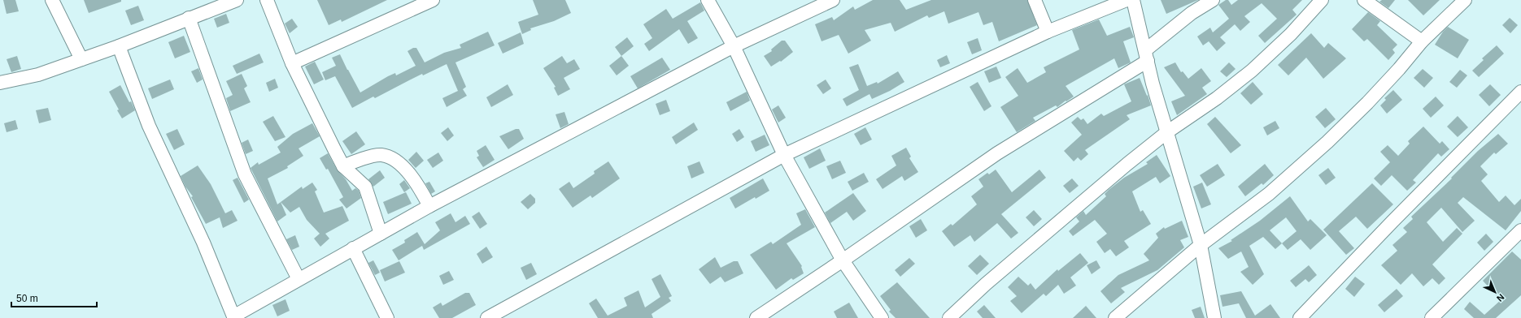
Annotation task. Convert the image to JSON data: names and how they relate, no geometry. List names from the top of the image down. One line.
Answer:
{"scale_bar":"50 m","north":"bottom right"}
